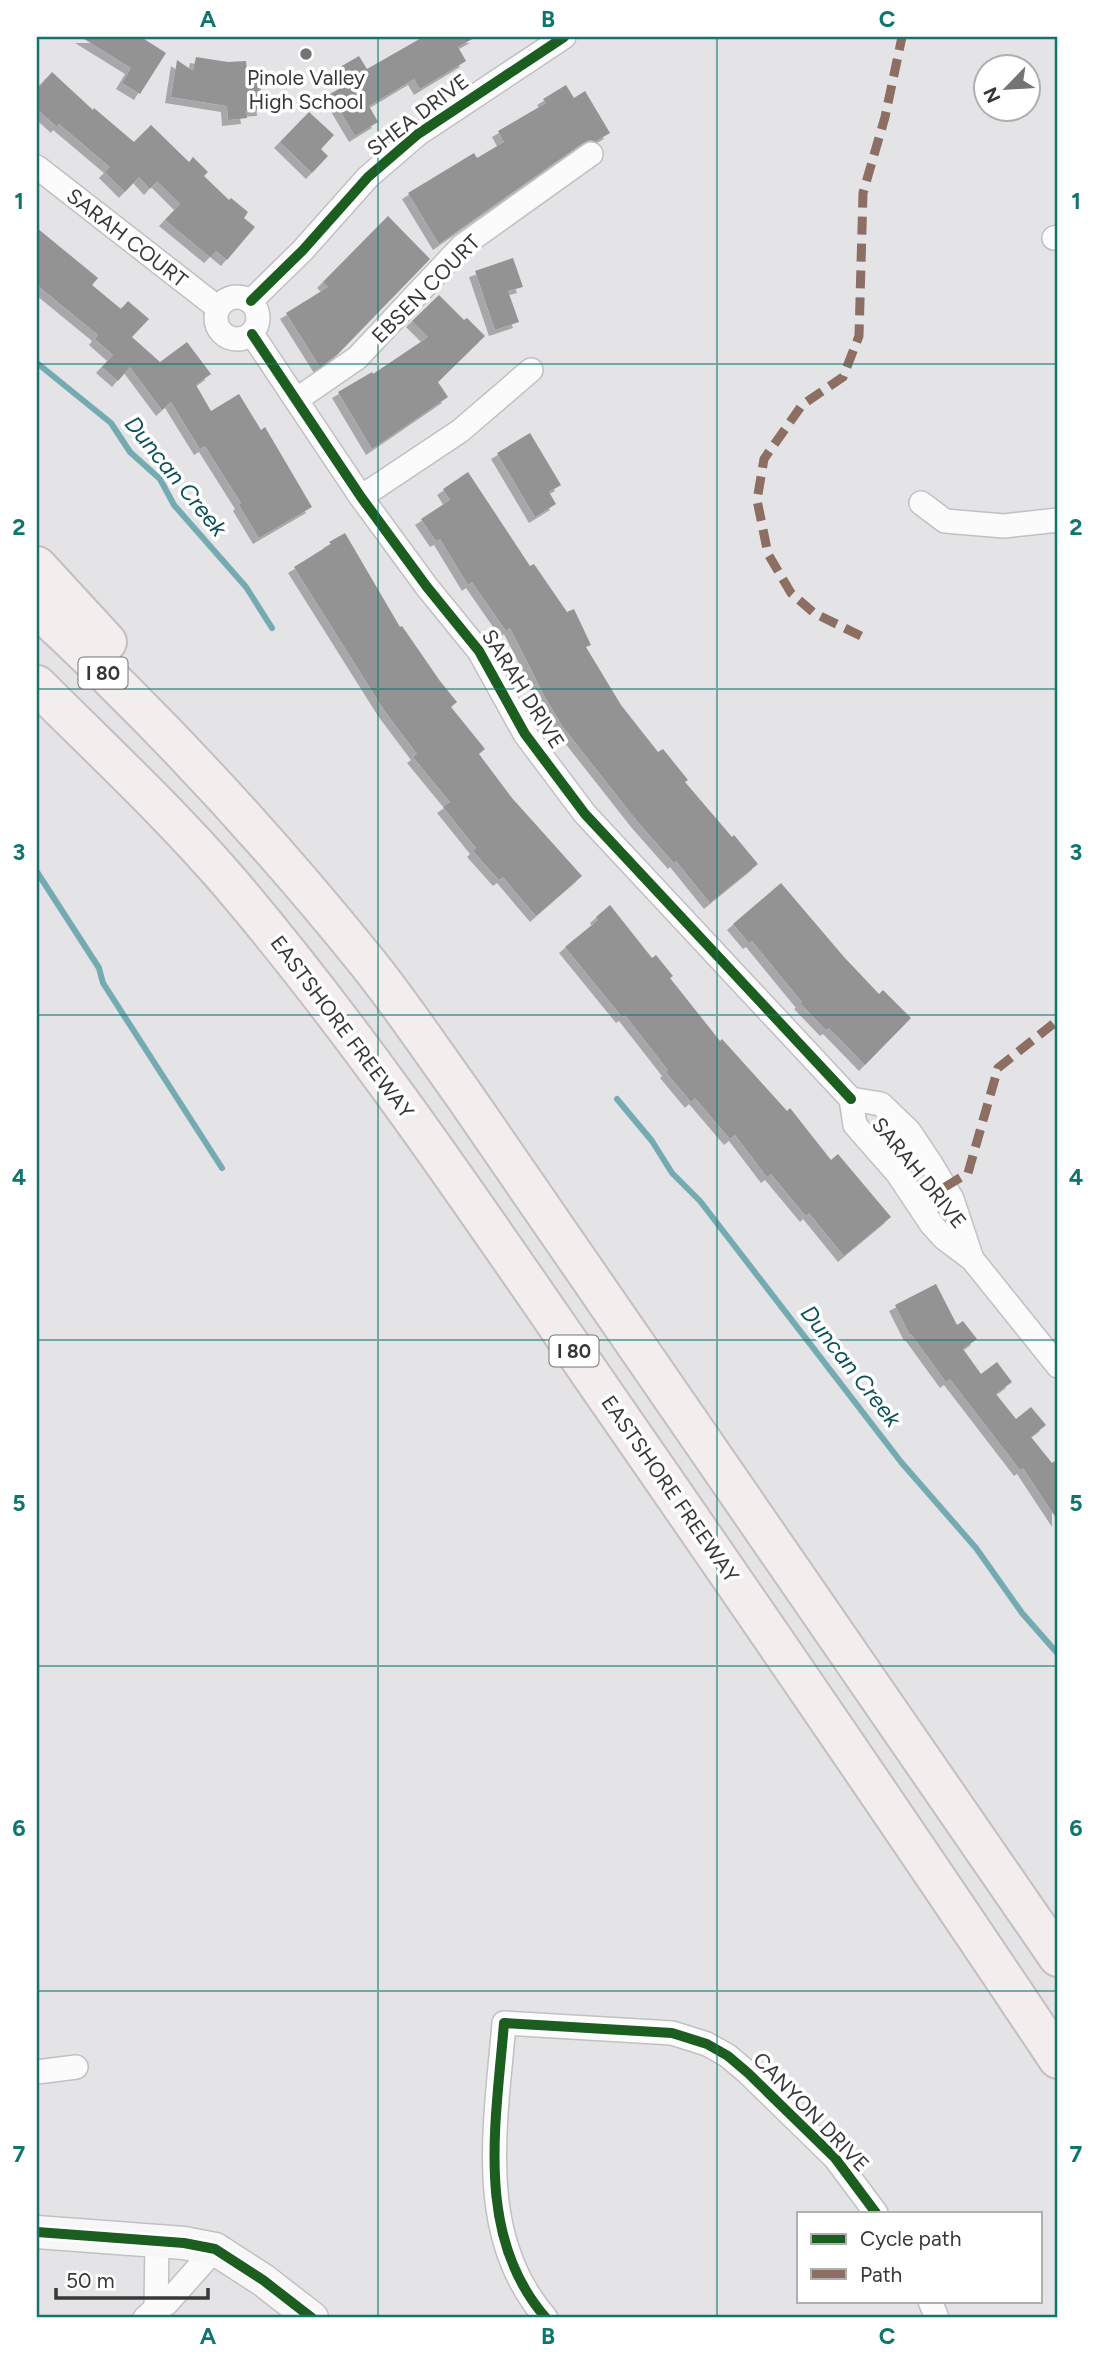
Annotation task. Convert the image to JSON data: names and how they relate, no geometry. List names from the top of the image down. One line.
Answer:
{"streets":{"highway":["I 80","EASTSHORE FREEWAY"],"street":["SHEA DRIVE","SARAH COURT","EBSEN COURT","SARAH DRIVE","CANYON DRIVE"]},"crossings":[["SHEA DRIVE","SARAH COURT"],["SHEA DRIVE","SARAH DRIVE"],["SARAH COURT","SARAH DRIVE"],["EBSEN COURT","SARAH DRIVE"]],"water":["Duncan Creek"],"places":["Pinole Valley High School"],"legend":["Cycle path","Path"],"scale_bar":"50 m","north":"bottom left","grid":{"columns":["A","B","C"],"rows":["1","2","3","4","5","6","7"]}}
